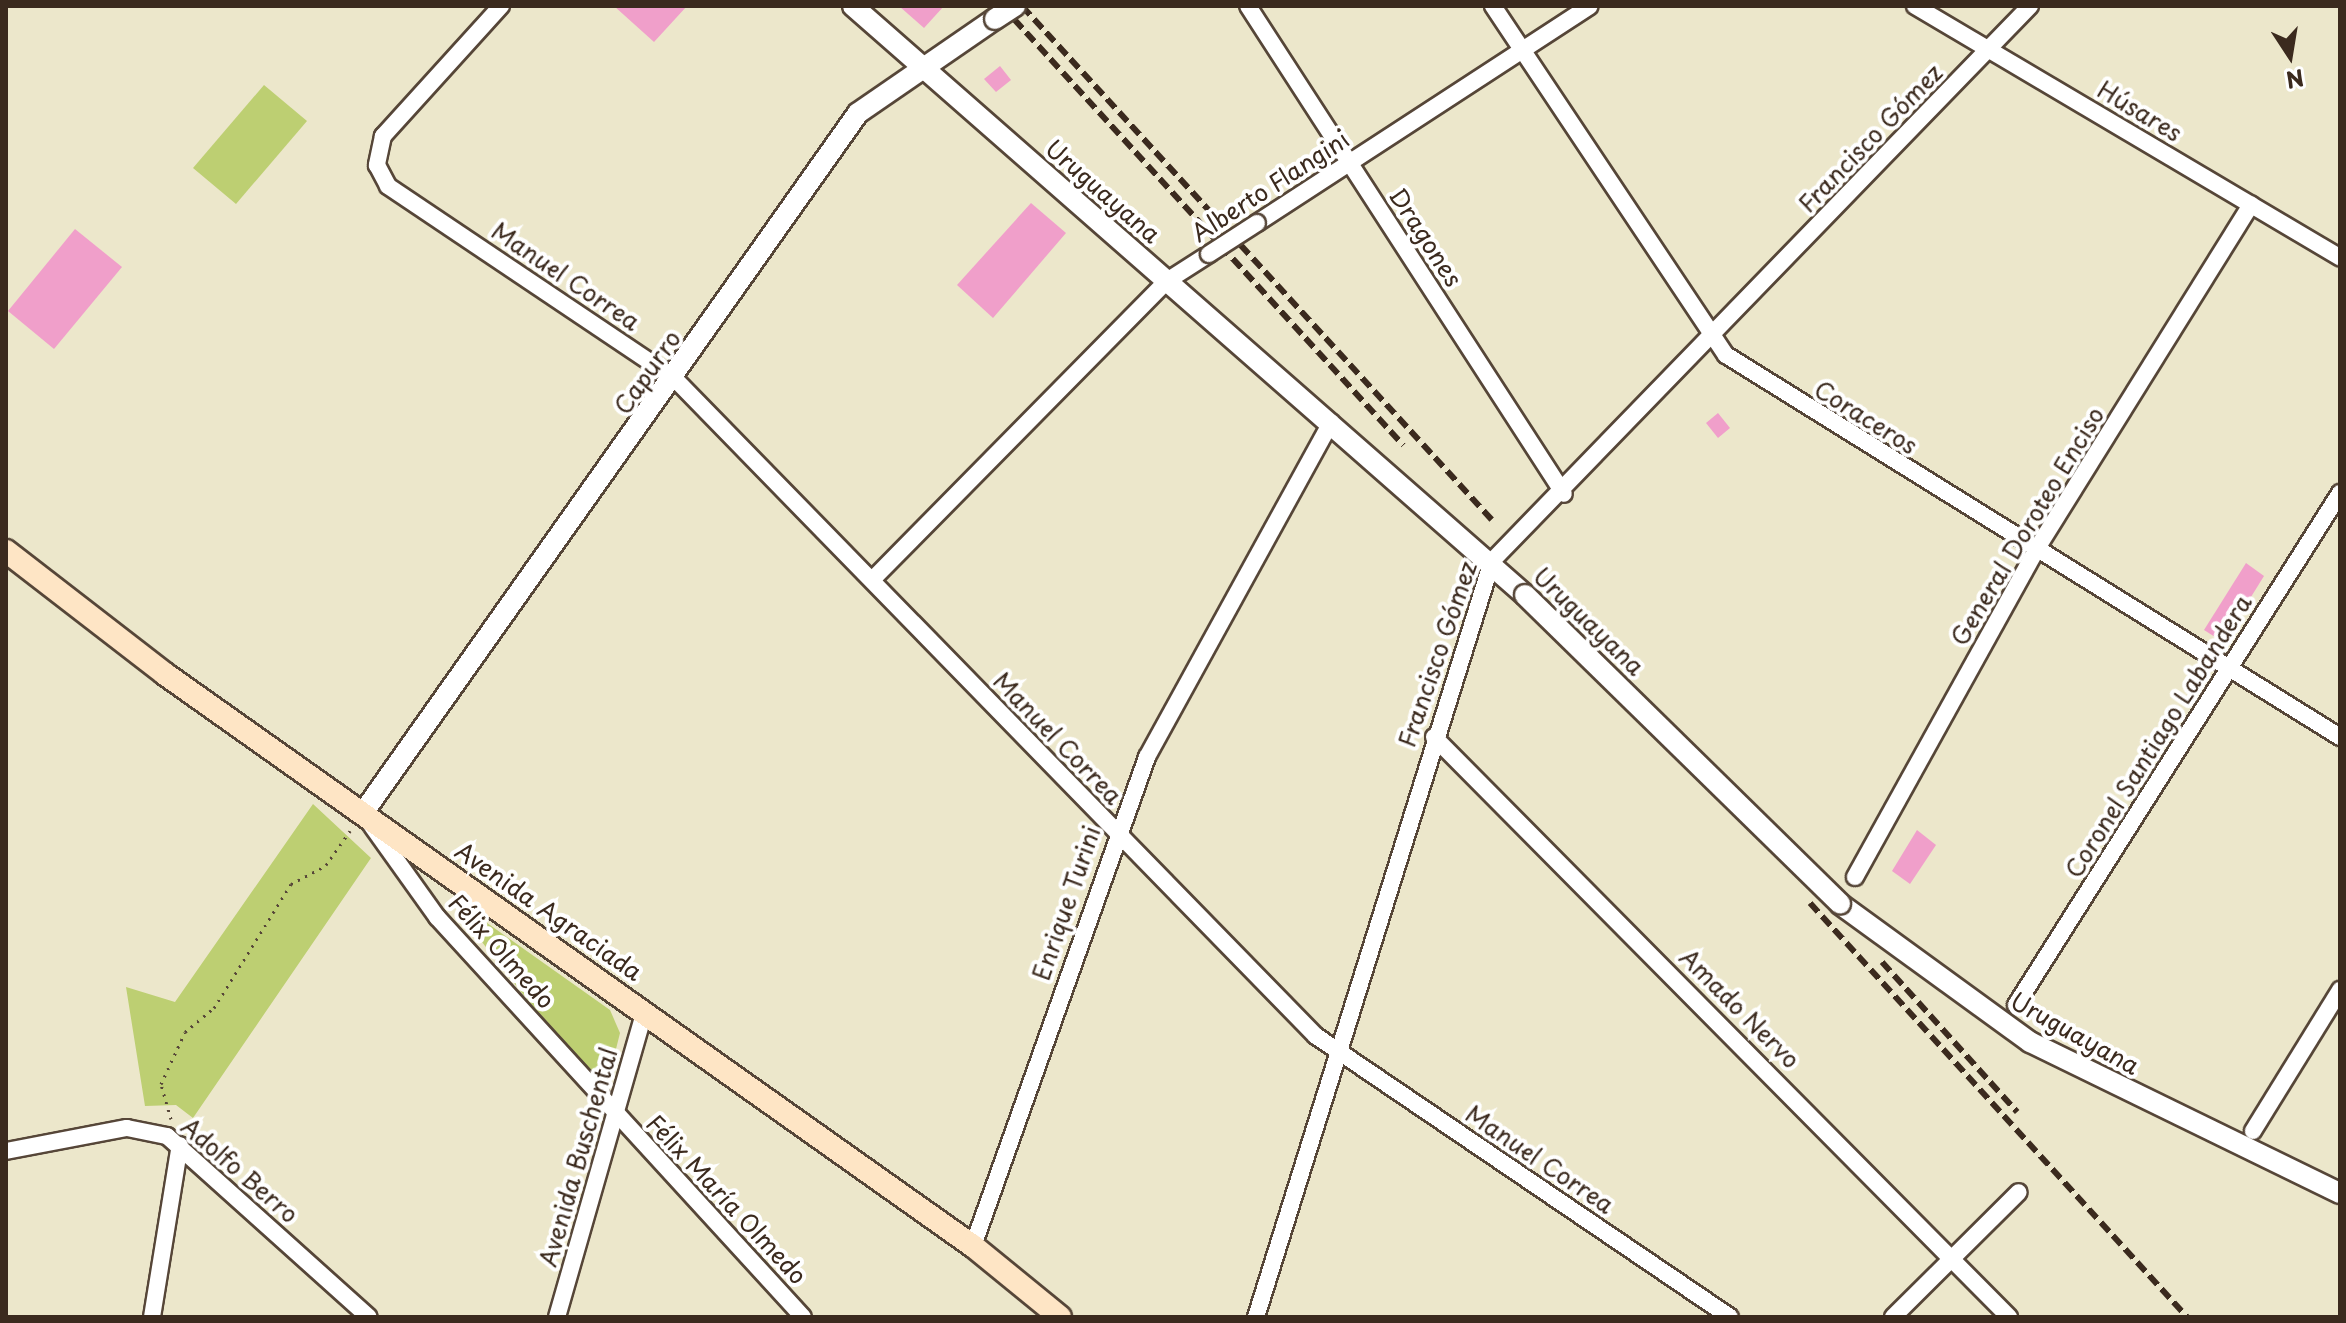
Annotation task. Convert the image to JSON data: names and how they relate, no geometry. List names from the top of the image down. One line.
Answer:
{"streets":{"main road":["Avenida Agraciada"],"street":["Húsares","Francisco Gómez","Alberto Flangini","Uruguayana","Dragones","Manuel Correa","Capurro","Coraceros","General Doroteo Enciso","Coronel Santiago Labandera","Enrique Turini","Félix Olmedo","Amado Nervo","Avenida Buschental","Adolfo Berro","Félix María Olmedo"]},"crossings":[["Húsares","Francisco Gómez"],["Húsares","General Doroteo Enciso"],["Francisco Gómez","Uruguayana"],["Francisco Gómez","Dragones"],["Francisco Gómez","Manuel Correa"],["Francisco Gómez","Coraceros"],["Francisco Gómez","Amado Nervo"],["Alberto Flangini","Uruguayana"],["Alberto Flangini","Dragones"],["Alberto Flangini","Manuel Correa"],["Alberto Flangini","Coraceros"],["Uruguayana","Capurro"],["Uruguayana","Enrique Turini"],["Manuel Correa","Capurro"],["Manuel Correa","Enrique Turini"],["Capurro","Avenida Agraciada"],["Capurro","Félix Olmedo"],["Coraceros","General Doroteo Enciso"],["Coraceros","Coronel Santiago Labandera"],["Enrique Turini","Avenida Agraciada"],["Avenida Agraciada","Félix Olmedo"],["Avenida Agraciada","Avenida Buschental"],["Félix Olmedo","Avenida Buschental"],["Félix Olmedo","Félix María Olmedo"],["Avenida Buschental","Félix María Olmedo"]],"north":"bottom"}
